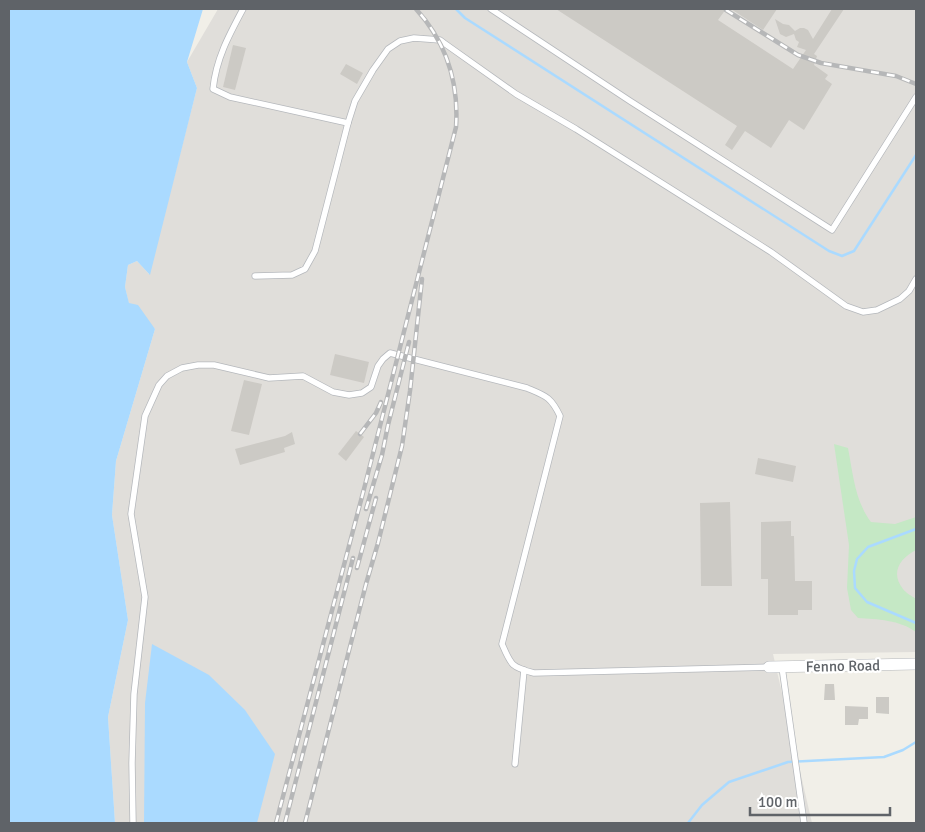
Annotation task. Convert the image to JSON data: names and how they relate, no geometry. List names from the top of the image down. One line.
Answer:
{"streets":{"street":["Fenno Road"]},"scale_bar":"100 m"}
